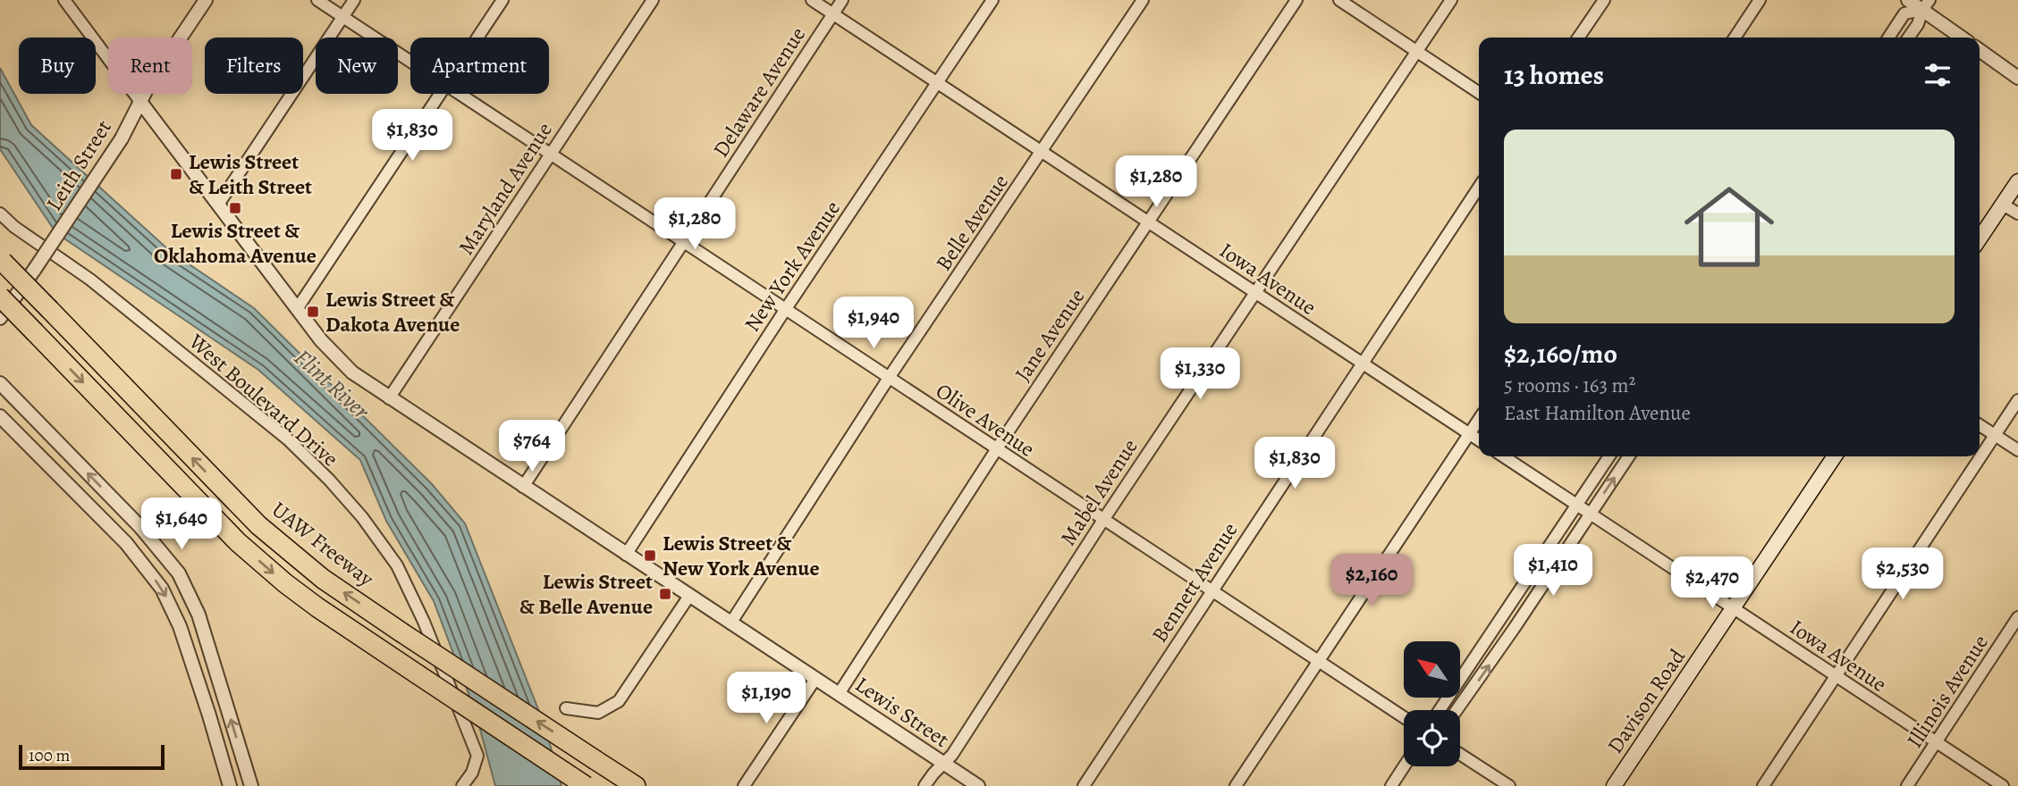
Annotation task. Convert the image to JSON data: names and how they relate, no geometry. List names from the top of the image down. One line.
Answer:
{"streets":{"highway":["UAW Freeway"],"main road":["Davison Road"],"street":["Delaware Avenue","Leith Street","Maryland Avenue","Belle Avenue","New York Avenue","Iowa Avenue","Jane Avenue","West Boulevard Drive","Olive Avenue","Mabel Avenue","Bennett Avenue","Illinois Avenue","Lewis Street"]},"crossings":[["Delaware Avenue","Iowa Avenue"],["Delaware Avenue","Olive Avenue"],["Delaware Avenue","Lewis Street"],["Leith Street","Lewis Street"],["Maryland Avenue","Olive Avenue"],["Maryland Avenue","Lewis Street"],["Belle Avenue","Iowa Avenue"],["Belle Avenue","Olive Avenue"],["Belle Avenue","Lewis Street"],["New York Avenue","Iowa Avenue"],["New York Avenue","Olive Avenue"],["New York Avenue","Lewis Street"],["Iowa Avenue","Jane Avenue"],["Iowa Avenue","Mabel Avenue"],["Iowa Avenue","Bennett Avenue"],["Iowa Avenue","Illinois Avenue"],["Iowa Avenue","Davison Road"],["Jane Avenue","Olive Avenue"],["Jane Avenue","Lewis Street"],["Olive Avenue","Mabel Avenue"],["Olive Avenue","Bennett Avenue"],["Mabel Avenue","Lewis Street"]],"water":["Flint River"],"places":{"transit":["Lewis Street & Leith Street","Lewis Street & Oklahoma Avenue","Lewis Street & Dakota Avenue","Lewis Street & New York Avenue","Lewis Street & Belle Avenue"]},"scale_bar":"100 m","north":"top left","page":{"chip":["Buy","Rent","Filters","New","Apartment"],"heading":"13 homes","price":["$1,830","$1,280","$1,280","$1,940","$1,330","$764","$1,830","$1,640","$1,410","$2,530","$2,160","$2,470","$1,190"],"list":[{"name":"$2,160/mo","note":"5 rooms · 163 m² · East Hamilton Avenue"}],"scale":"100 m"}}
